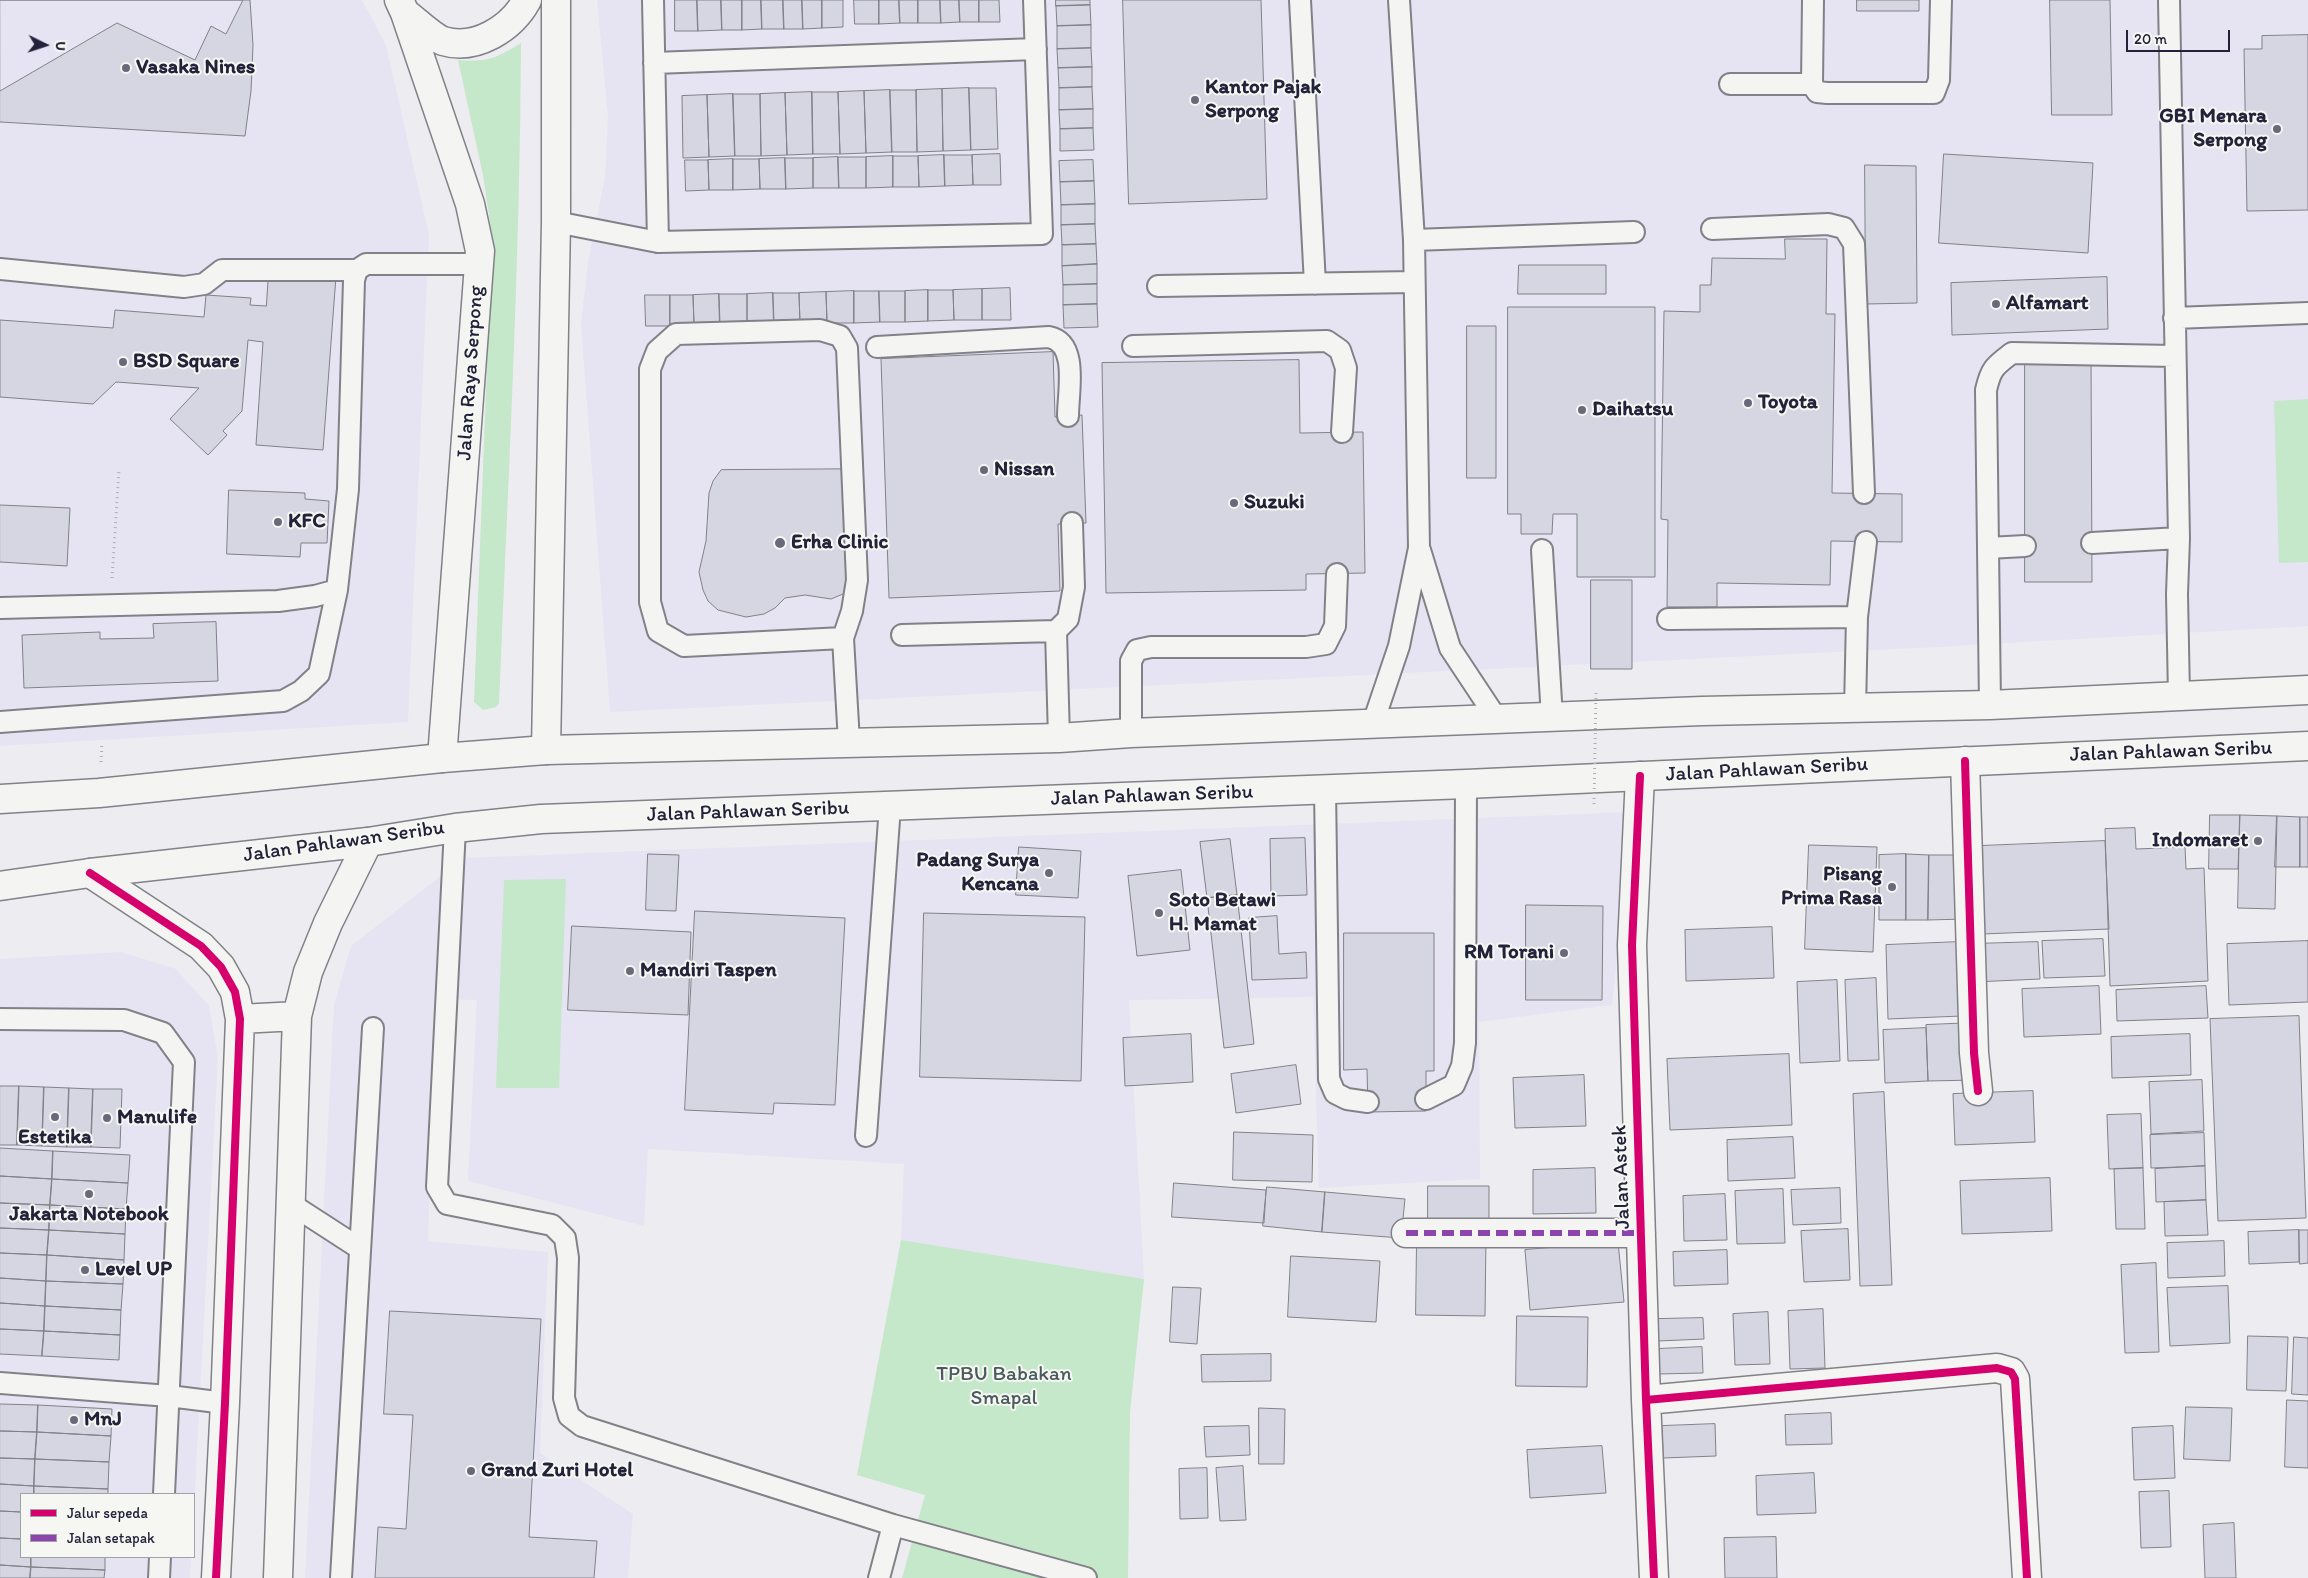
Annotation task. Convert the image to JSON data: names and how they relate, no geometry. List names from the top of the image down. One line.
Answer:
{"streets":{"main road":["Jalan Raya Serpong","Jalan Pahlawan Seribu","Jalan Astek"]},"crossings":[["Jalan Pahlawan Seribu","Jalan Astek"]],"parks":["TPBU Babakan Smapal"],"places":["Vasaka Nines","Kantor Pajak Serpong","GBI Menara Serpong","Alfamart","BSD Square","Toyota","Daihatsu","Nissan","Suzuki","KFC","Erha Clinic","Indomaret","Padang Surya Kencana","Pisang Prima Rasa","Soto Betawi H. Mamat","RM Torani","Mandiri Taspen","Estetika","Manulife","Jakarta Notebook","Level UP","MnJ","Grand Zuri Hotel"],"legend":["Jalur sepeda","Jalan setapak"],"scale_bar":"20 m","north":"right"}
